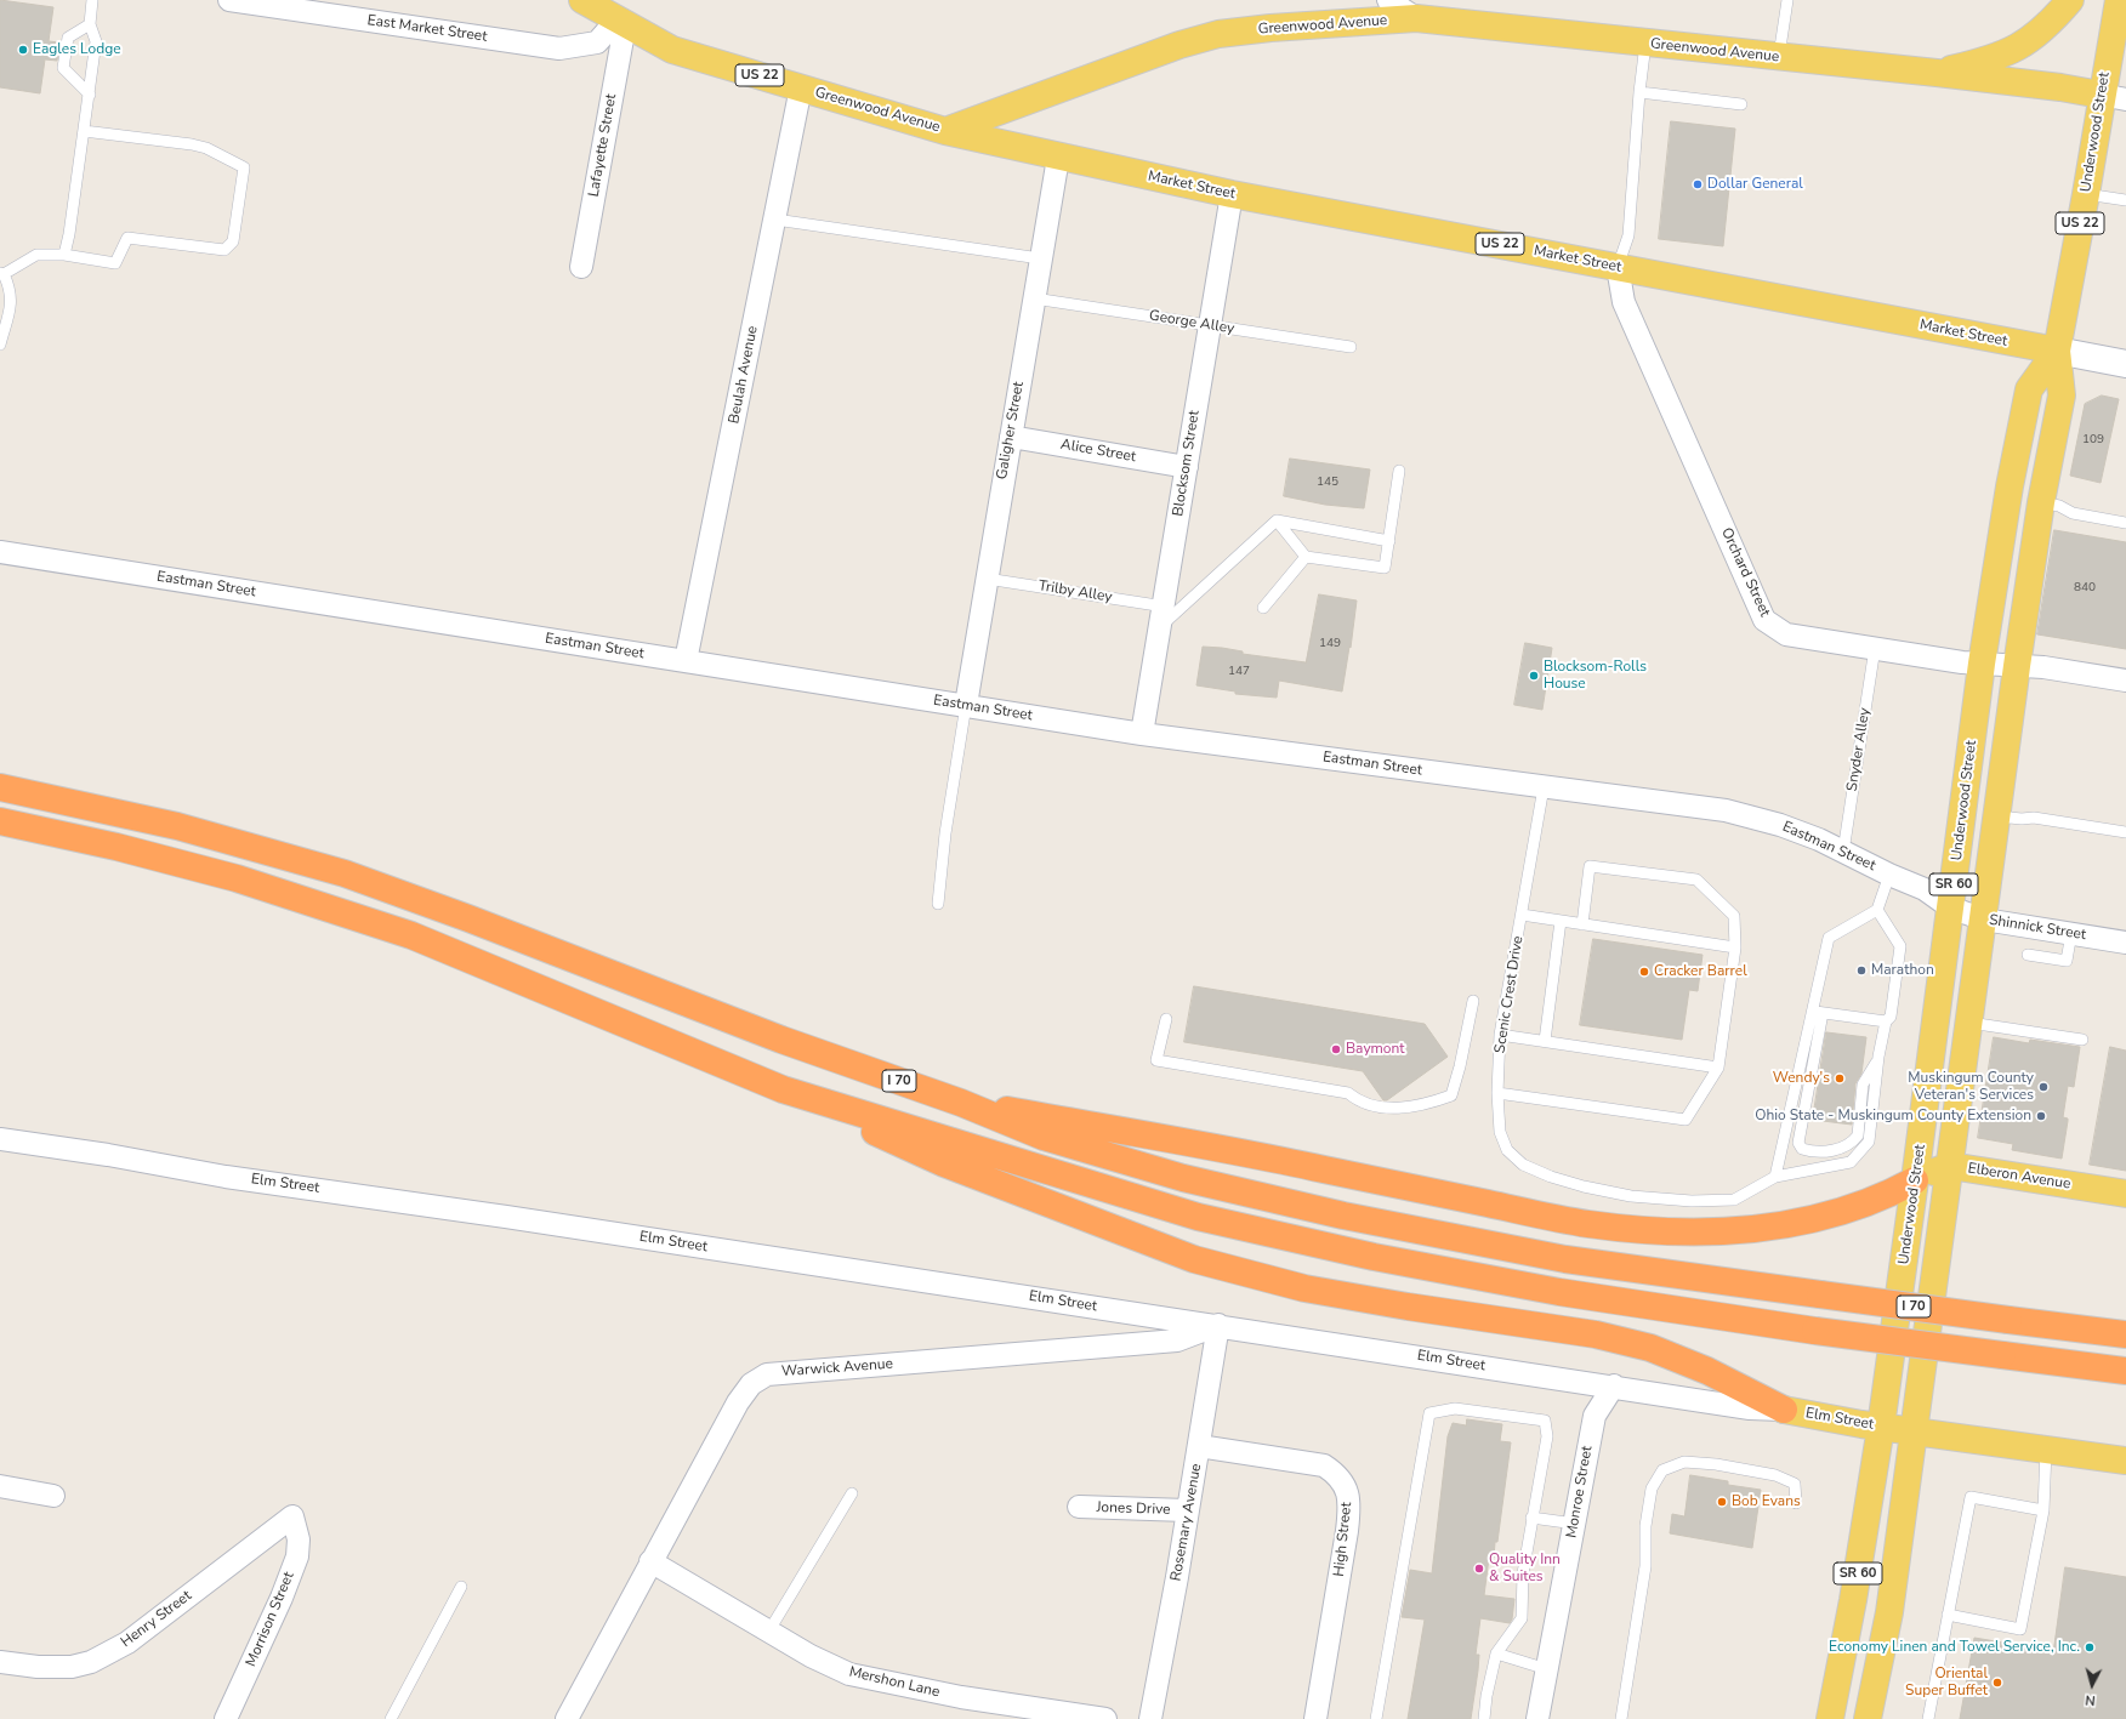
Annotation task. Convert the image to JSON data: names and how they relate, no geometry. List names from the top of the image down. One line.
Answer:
{"streets":{"highway":["I 70"],"main road":["Greenwood Avenue","US 22","Underwood Street","Market Street","SR 60","Elberon Avenue","Elm Street"],"street":["East Market Street","Lafayette Street","Beulah Avenue","Galigher Street","Alice Street","Blocksom Street","Orchard Street","Eastman Street","Shinnick Street","Warwick Avenue","Monroe Street","Jones Drive","Rosemary Avenue","High Street","Henry Street","Morrison Street","Mershon Lane"],"lane":["George Alley","Trilby Alley","Snyder Alley","Scenic Crest Drive"]},"crossings":[["Greenwood Avenue","East Market Street"],["Greenwood Avenue","Underwood Street"],["Greenwood Avenue","Lafayette Street"],["Greenwood Avenue","Market Street"],["Greenwood Avenue","Beulah Avenue"],["East Market Street","Lafayette Street"],["Underwood Street","Market Street"],["Underwood Street","Orchard Street"],["Underwood Street","Eastman Street"],["Underwood Street","Shinnick Street"],["Underwood Street","Elberon Avenue"],["Underwood Street","Elm Street"],["Market Street","Galigher Street"],["Market Street","Blocksom Street"],["Market Street","Orchard Street"],["George Alley","Galigher Street"],["George Alley","Blocksom Street"],["Beulah Avenue","Eastman Street"],["Galigher Street","Alice Street"],["Galigher Street","Eastman Street"],["Galigher Street","Trilby Alley"],["Alice Street","Blocksom Street"],["Blocksom Street","Eastman Street"],["Blocksom Street","Trilby Alley"],["Orchard Street","Snyder Alley"],["Eastman Street","Snyder Alley"],["Eastman Street","Shinnick Street"],["Eastman Street","Scenic Crest Drive"],["Elm Street","Warwick Avenue"],["Elm Street","Monroe Street"],["Elm Street","Rosemary Avenue"],["Warwick Avenue","Rosemary Avenue"],["Warwick Avenue","Mershon Lane"],["Jones Drive","Rosemary Avenue"],["Rosemary Avenue","High Street"],["Henry Street","Morrison Street"]],"places":["Eagles Lodge","Dollar General","Blocksom-Rolls House","Marathon","Cracker Barrel","Baymont","Wendy's","Muskingum County Veteran's Services","Ohio State - Muskingum County Extension","Bob Evans","Quality Inn & Suites","Economy Linen and Towel Service, Inc.","Oriental Super Buffet"],"house_numbers":["109","145","840","149","147"],"north":"bottom"}
